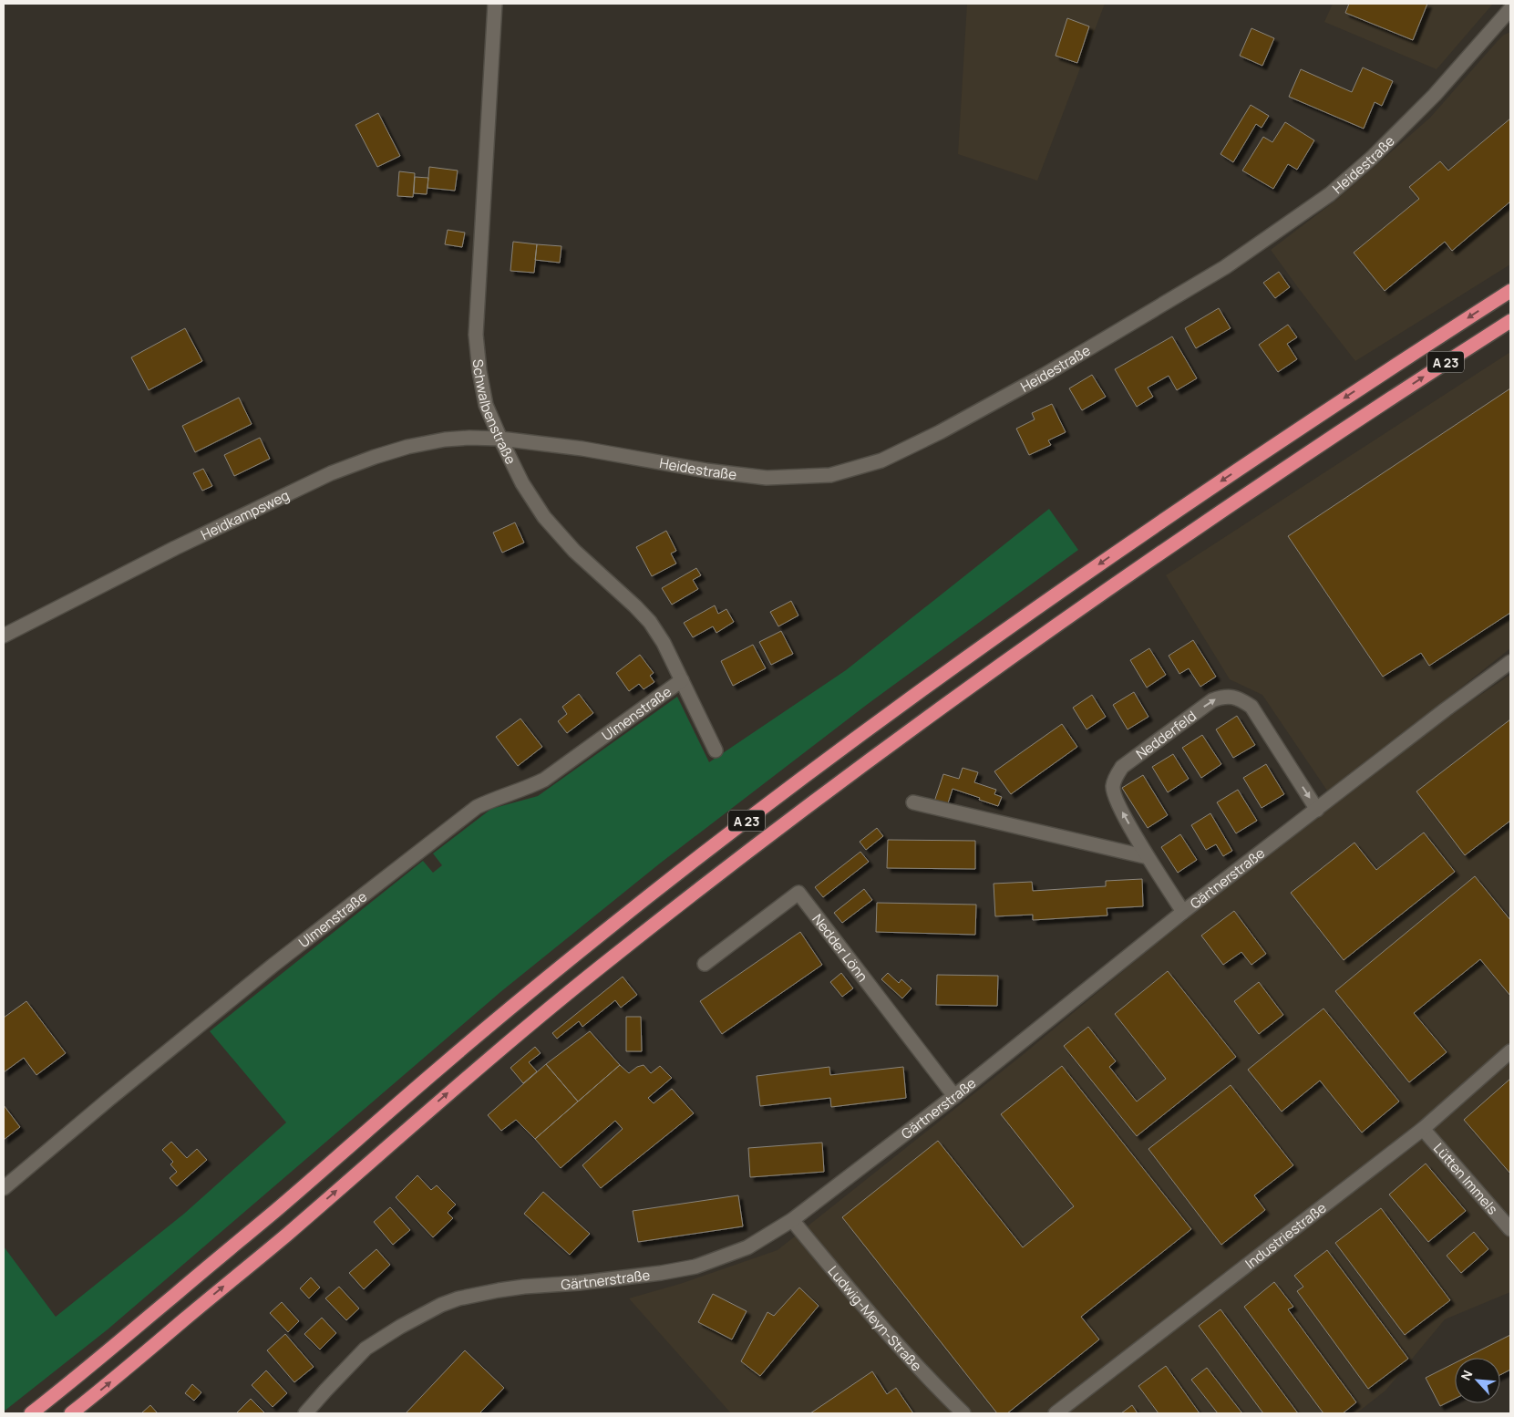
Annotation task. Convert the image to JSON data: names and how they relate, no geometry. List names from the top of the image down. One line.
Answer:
{"streets":{"highway":["A 23"],"street":["Heidestraße","Schwalbenstraße","Heidkampsweg","Ulmenstraße","Nedderfeld","Gärtnerstraße","Nedder Lönn","Lütten Immels","Industriestraße","Ludwig-Meyn-Straße"]},"crossings":[["Heidestraße","Schwalbenstraße"],["Heidestraße","Heidkampsweg"],["Schwalbenstraße","Heidkampsweg"],["Schwalbenstraße","Ulmenstraße"],["Nedderfeld","Gärtnerstraße"],["Gärtnerstraße","Nedder Lönn"],["Gärtnerstraße","Ludwig-Meyn-Straße"],["Lütten Immels","Industriestraße"]],"north":"top left"}
